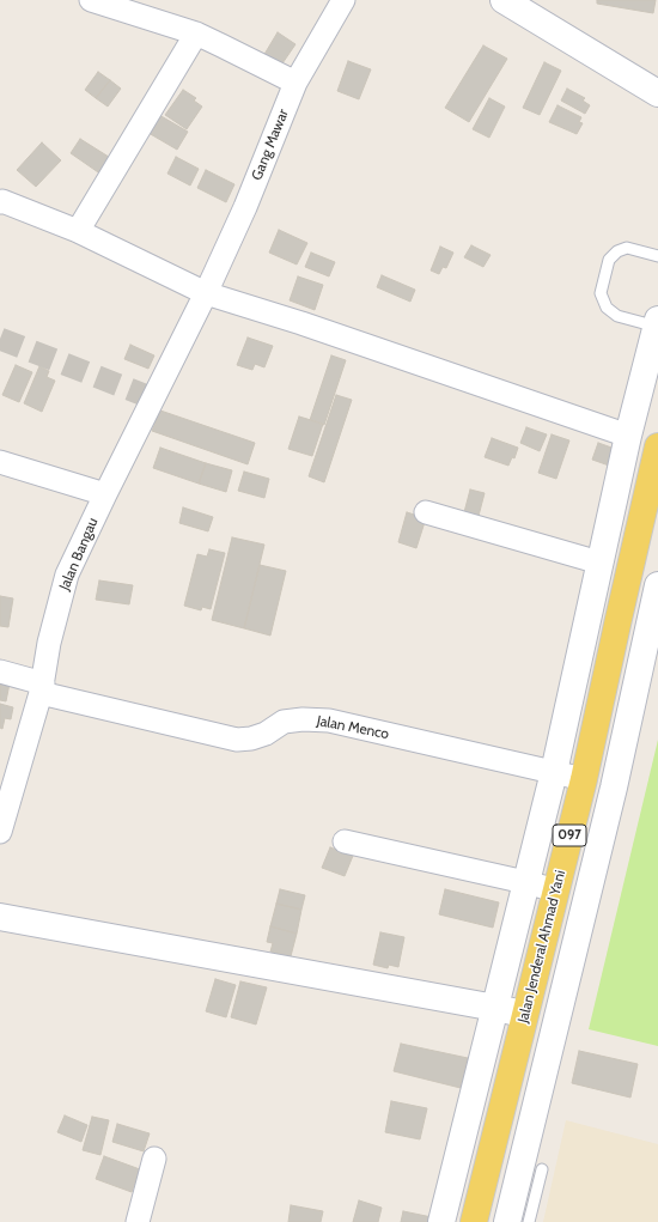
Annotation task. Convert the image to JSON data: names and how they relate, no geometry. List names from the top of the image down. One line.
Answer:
{"streets":{"main road":["097","Jalan Jenderal Ahmad Yani"],"street":["Gang Mawar","Jalan Bangau","Jalan Menco"]},"crossings":[["Gang Mawar","Jalan Bangau"],["Jalan Bangau","Jalan Menco"],["Jalan Menco","Jalan Jenderal Ahmad Yani"]]}
